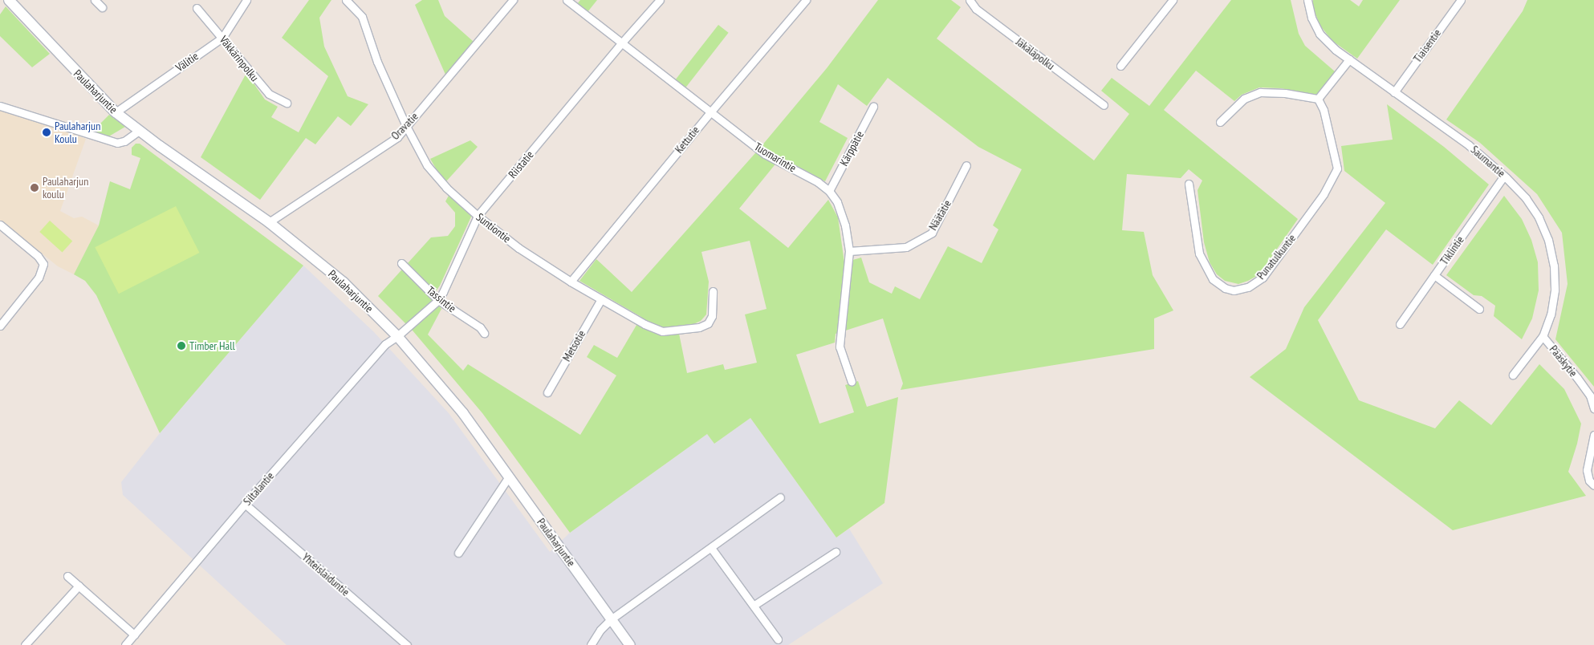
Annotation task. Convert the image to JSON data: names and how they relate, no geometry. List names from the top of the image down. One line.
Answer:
{"streets":{"main road":["Paulaharjuntie"],"street":["Tiaisentie","Jäkäläpolku","Väkkärinpolku","Välitie","Oravatie","Kettutie","Kärppätie","Tuomarintie","Saumantie","Riistatie","Näätätie","Suntiontie","Tiklintie","Punatulkuntie","Tassintie","Metsotie","Pääskytie","Siltalantie","Yhteislaiduntie"]},"crossings":[["Tiaisentie","Saumantie"],["Väkkärinpolku","Välitie"],["Välitie","Paulaharjuntie"],["Paulaharjuntie","Oravatie"],["Paulaharjuntie","Riistatie"],["Paulaharjuntie","Siltalantie"],["Oravatie","Suntiontie"],["Kettutie","Tuomarintie"],["Kettutie","Suntiontie"],["Kärppätie","Tuomarintie"],["Tuomarintie","Riistatie"],["Tuomarintie","Näätätie"],["Saumantie","Tiklintie"],["Saumantie","Pääskytie"],["Riistatie","Suntiontie"],["Riistatie","Tassintie"],["Riistatie","Siltalantie"],["Suntiontie","Metsotie"],["Siltalantie","Yhteislaiduntie"]],"places":["Paulaharjun Koulu","Paulaharjun koulu","Timber Hall"]}
